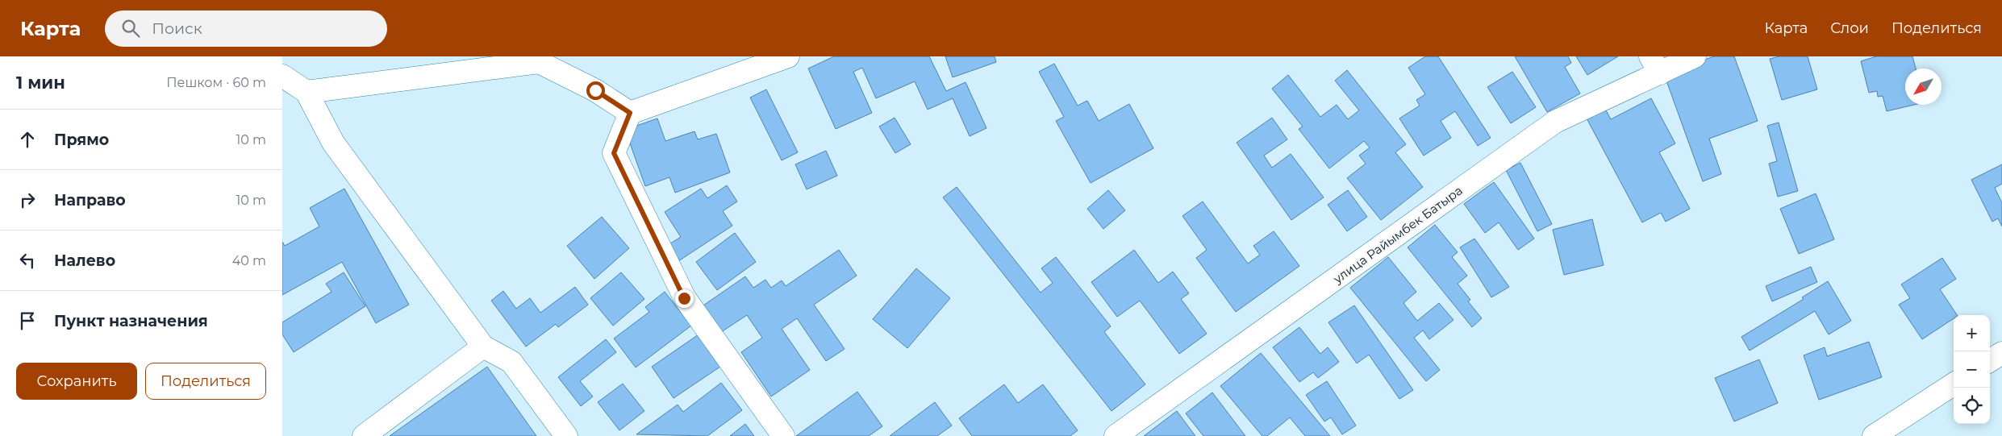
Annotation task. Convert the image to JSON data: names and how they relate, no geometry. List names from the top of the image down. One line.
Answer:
{"streets":{"street":["улица Райымбек Батыра"]},"north":"bottom left","page":{"header":"Карта","search":"Поиск","nav":["Карта","Слои","Поделиться"],"heading":["1 мин","Пешком · 60 m"],"list":[["Прямо","10 m"],["Направо","10 m"],["Налево","40 m"],"Пункт назначения"],"map_buttons":["+","−"],"buttons":["Сохранить","Поделиться"]}}
